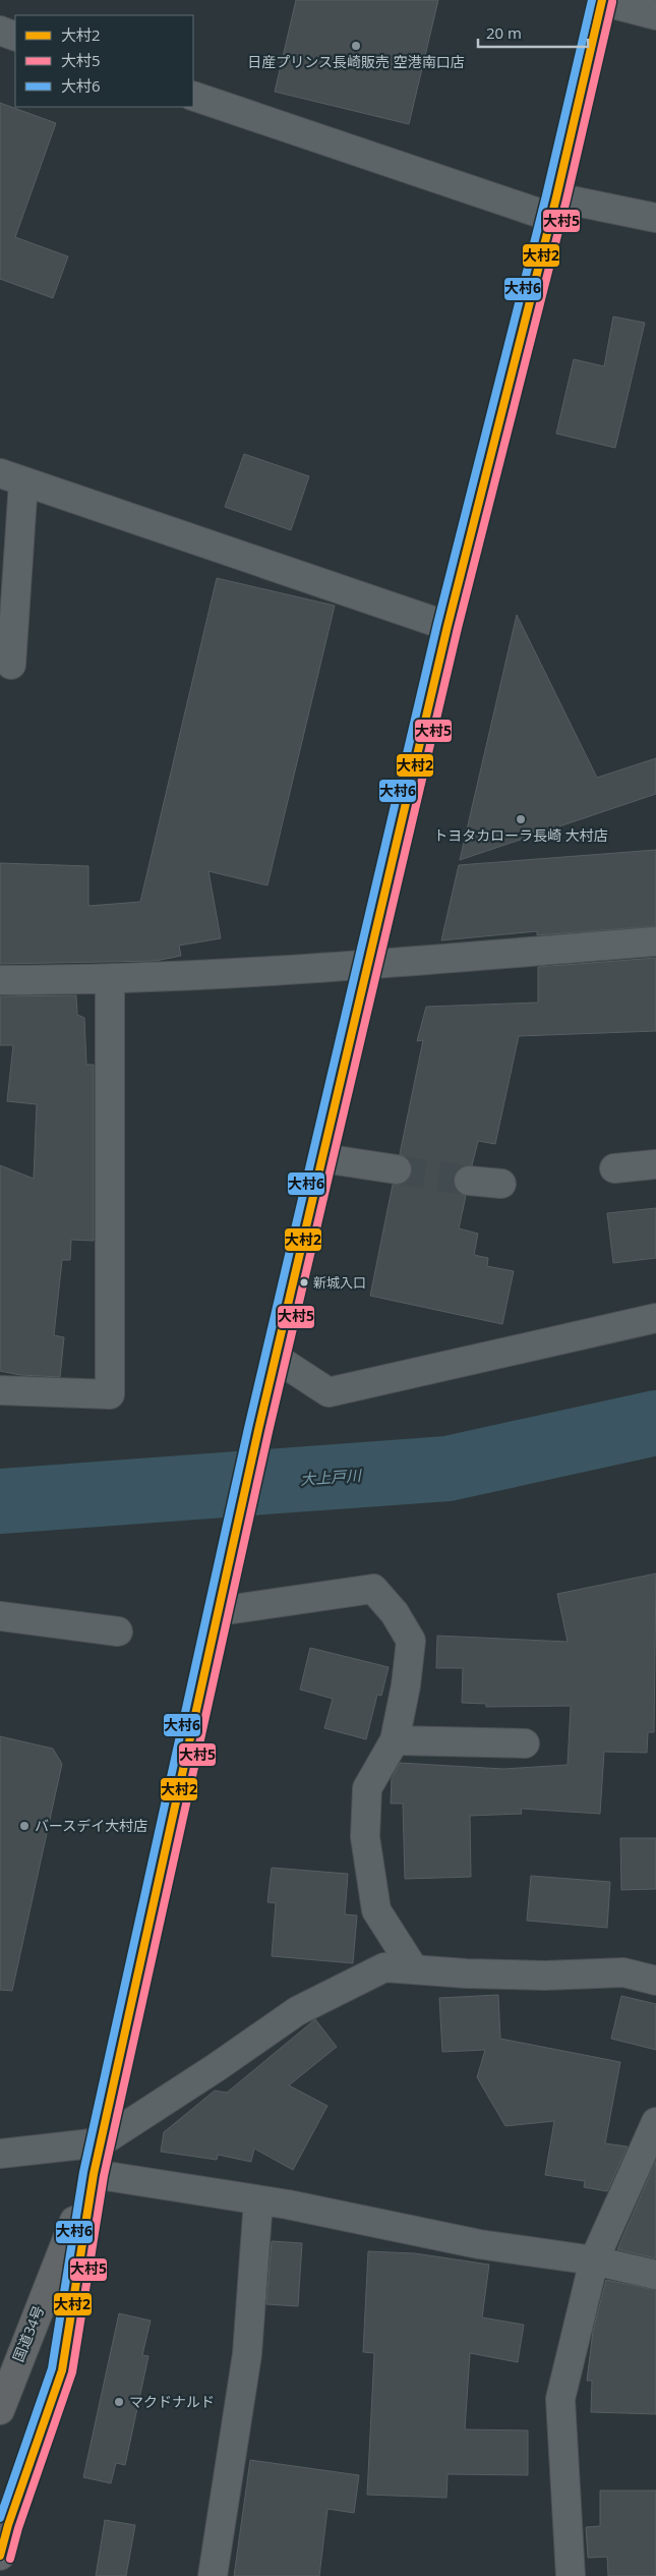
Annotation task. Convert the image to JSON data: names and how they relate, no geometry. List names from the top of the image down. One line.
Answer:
{"streets":{"highway":["国道34号"]},"water":["大上戸川"],"places":["日産プリンス長崎販売 空港南口店","トヨタカローラ長崎 大村店","新城入口","バースデイ大村店","マクドナルド"],"lines":["transit line 大村2","transit line 大村6","transit line 大村5"],"legend":["大村2","大村5","大村6"],"scale_bar":"20 m"}
